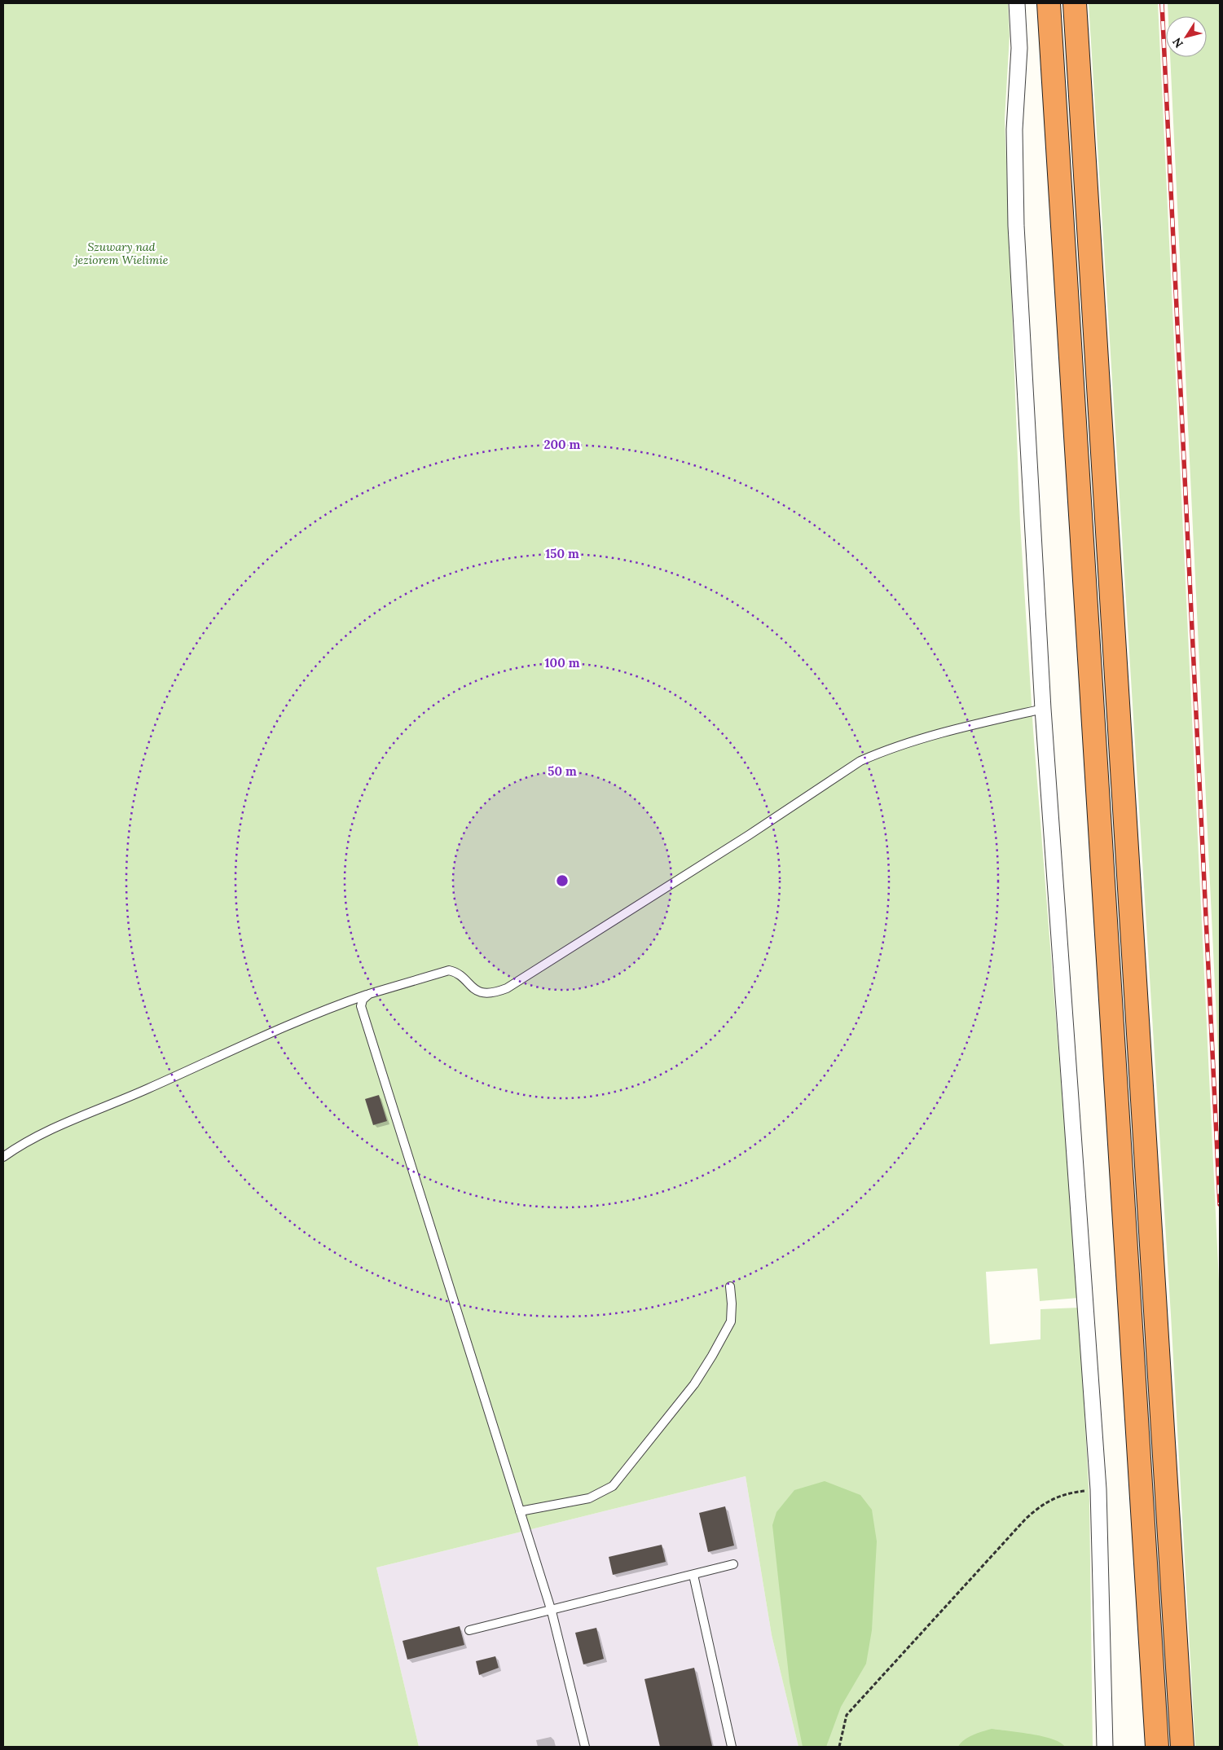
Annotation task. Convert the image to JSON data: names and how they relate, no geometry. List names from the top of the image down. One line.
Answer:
{"parks":["Szuwary nad jeziorem Wielimie"],"north":"bottom left","rings":["200 m","150 m","100 m","50 m"]}
